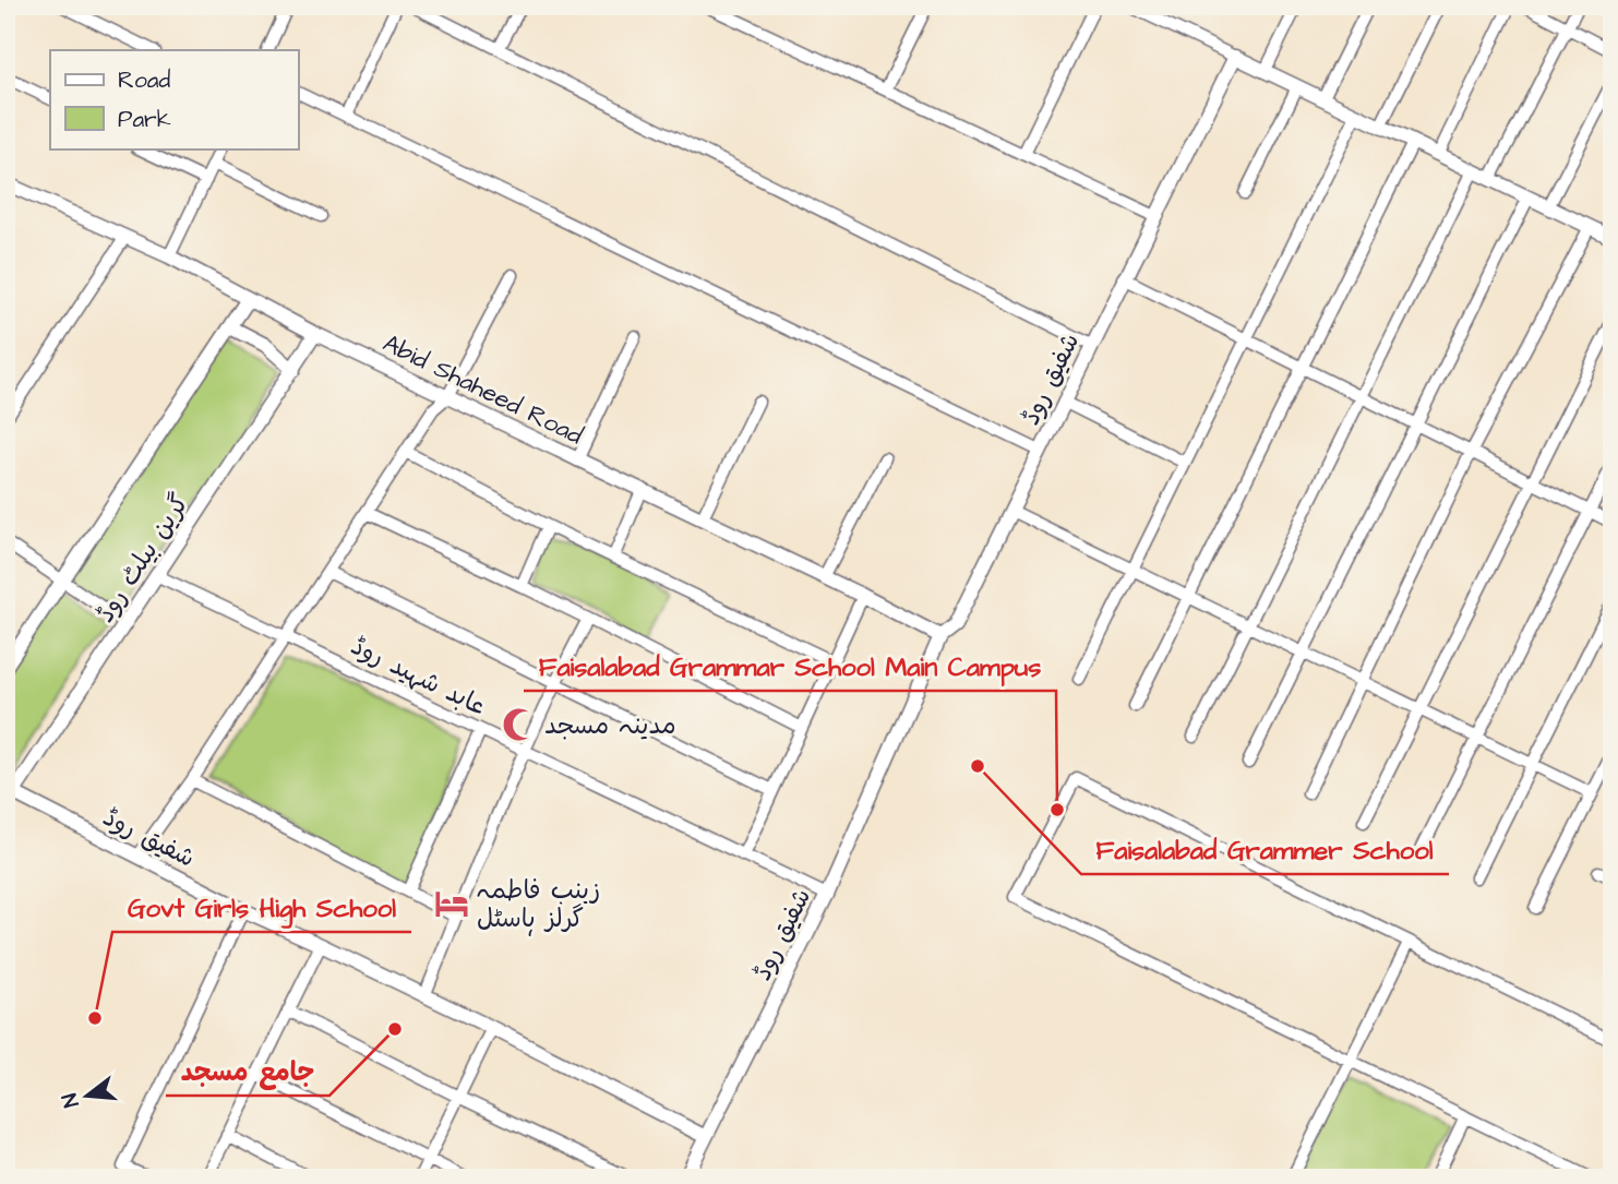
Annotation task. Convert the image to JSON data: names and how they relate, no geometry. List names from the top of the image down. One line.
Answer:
{"streets":{"street":["شفیق روڈ","Abid Shaheed Road","گرین بیلٹ روڈ","عابد شہید روڈ"]},"crossings":[["شفیق روڈ","Abid Shaheed Road"],["شفیق روڈ","گرین بیلٹ روڈ"],["شفیق روڈ","عابد شہید روڈ"],["Abid Shaheed Road","گرین بیلٹ روڈ"],["گرین بیلٹ روڈ","عابد شہید روڈ"]],"places":{"mosque":["مدینہ مسجد"],"other":["Faisalabad Grammer School","Faisalabad Grammar School Main Campus","Govt Girls High School","جامع مسجد"],"hotel":["زینب فاطمہ گرلز ہاسٹل"]},"legend":["Road","Park"],"north":"left"}
